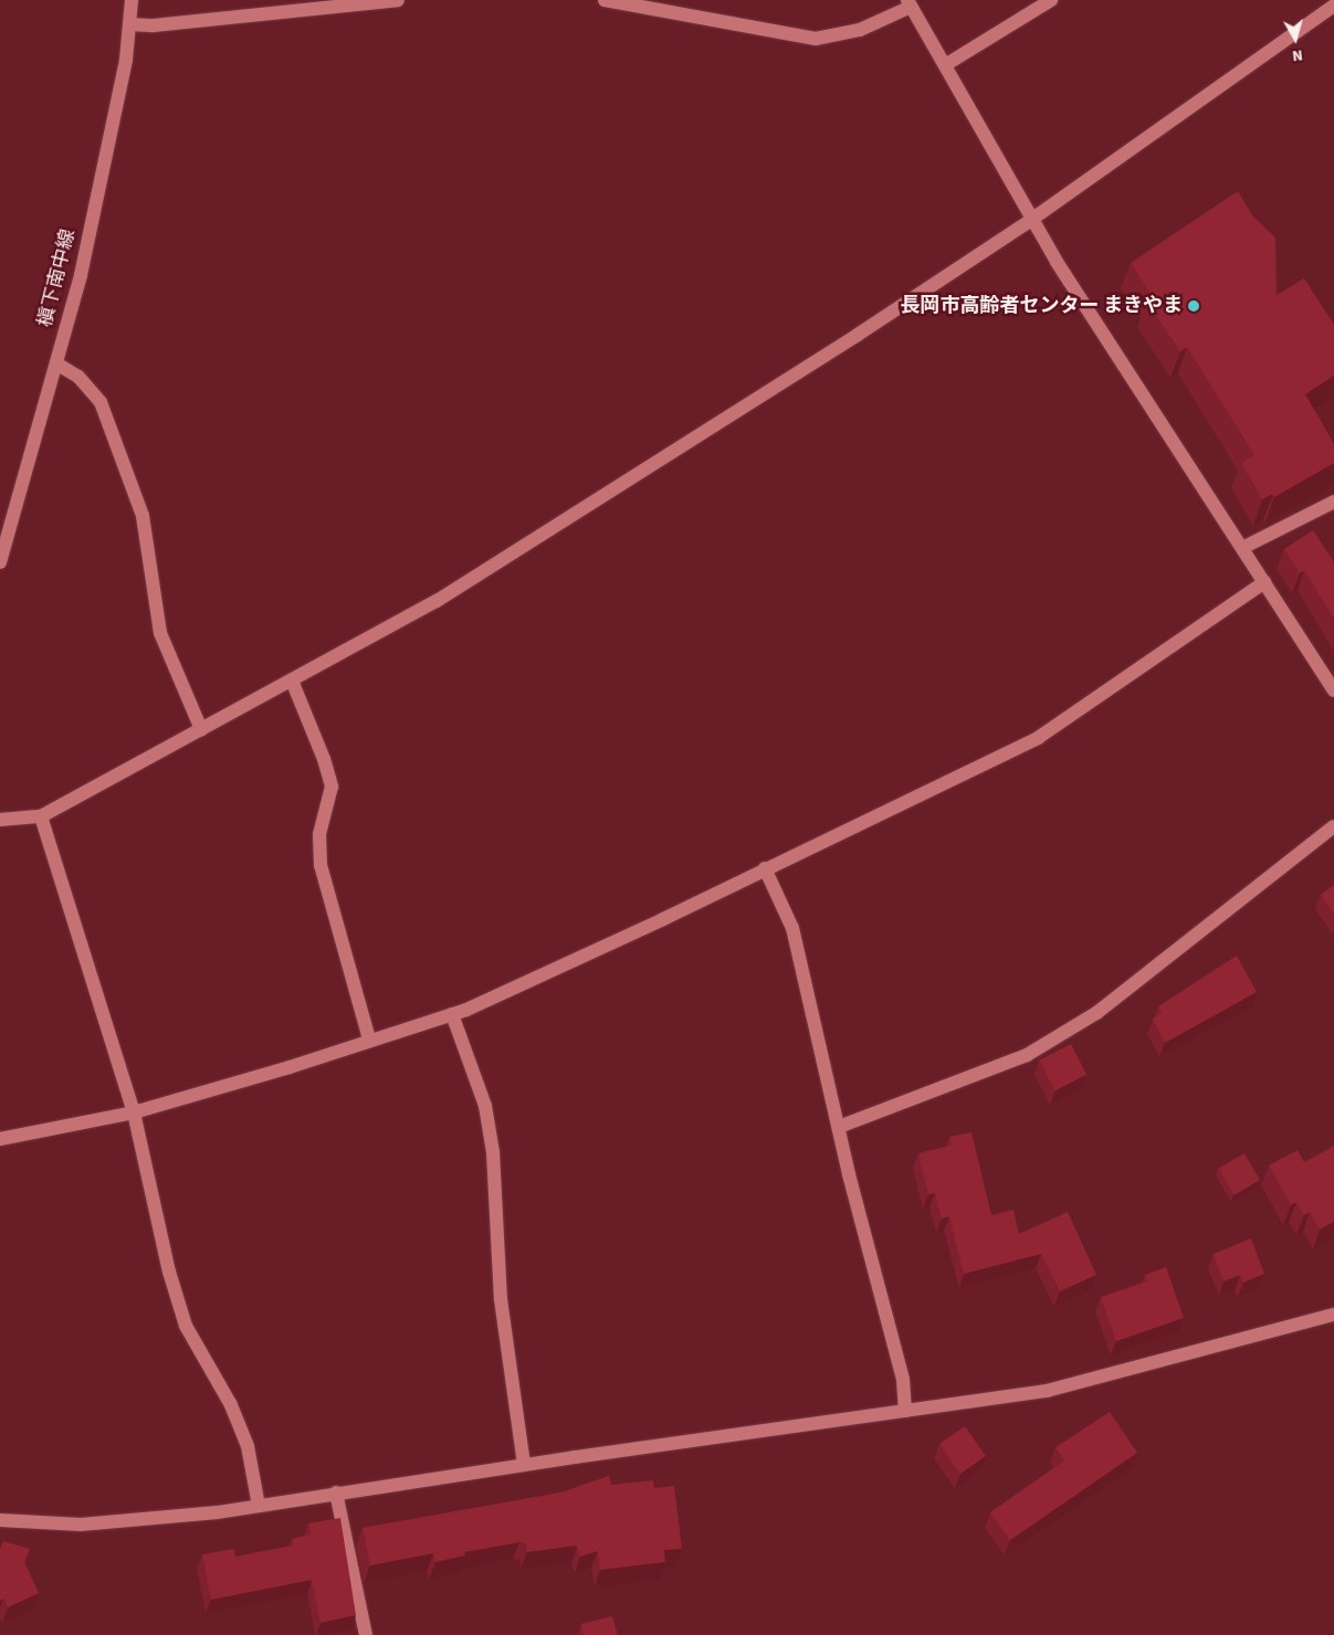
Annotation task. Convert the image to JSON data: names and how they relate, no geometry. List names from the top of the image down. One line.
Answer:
{"streets":{"street":["槇下南中線"]},"places":["長岡市高齢者センター まきやま"],"north":"bottom"}
